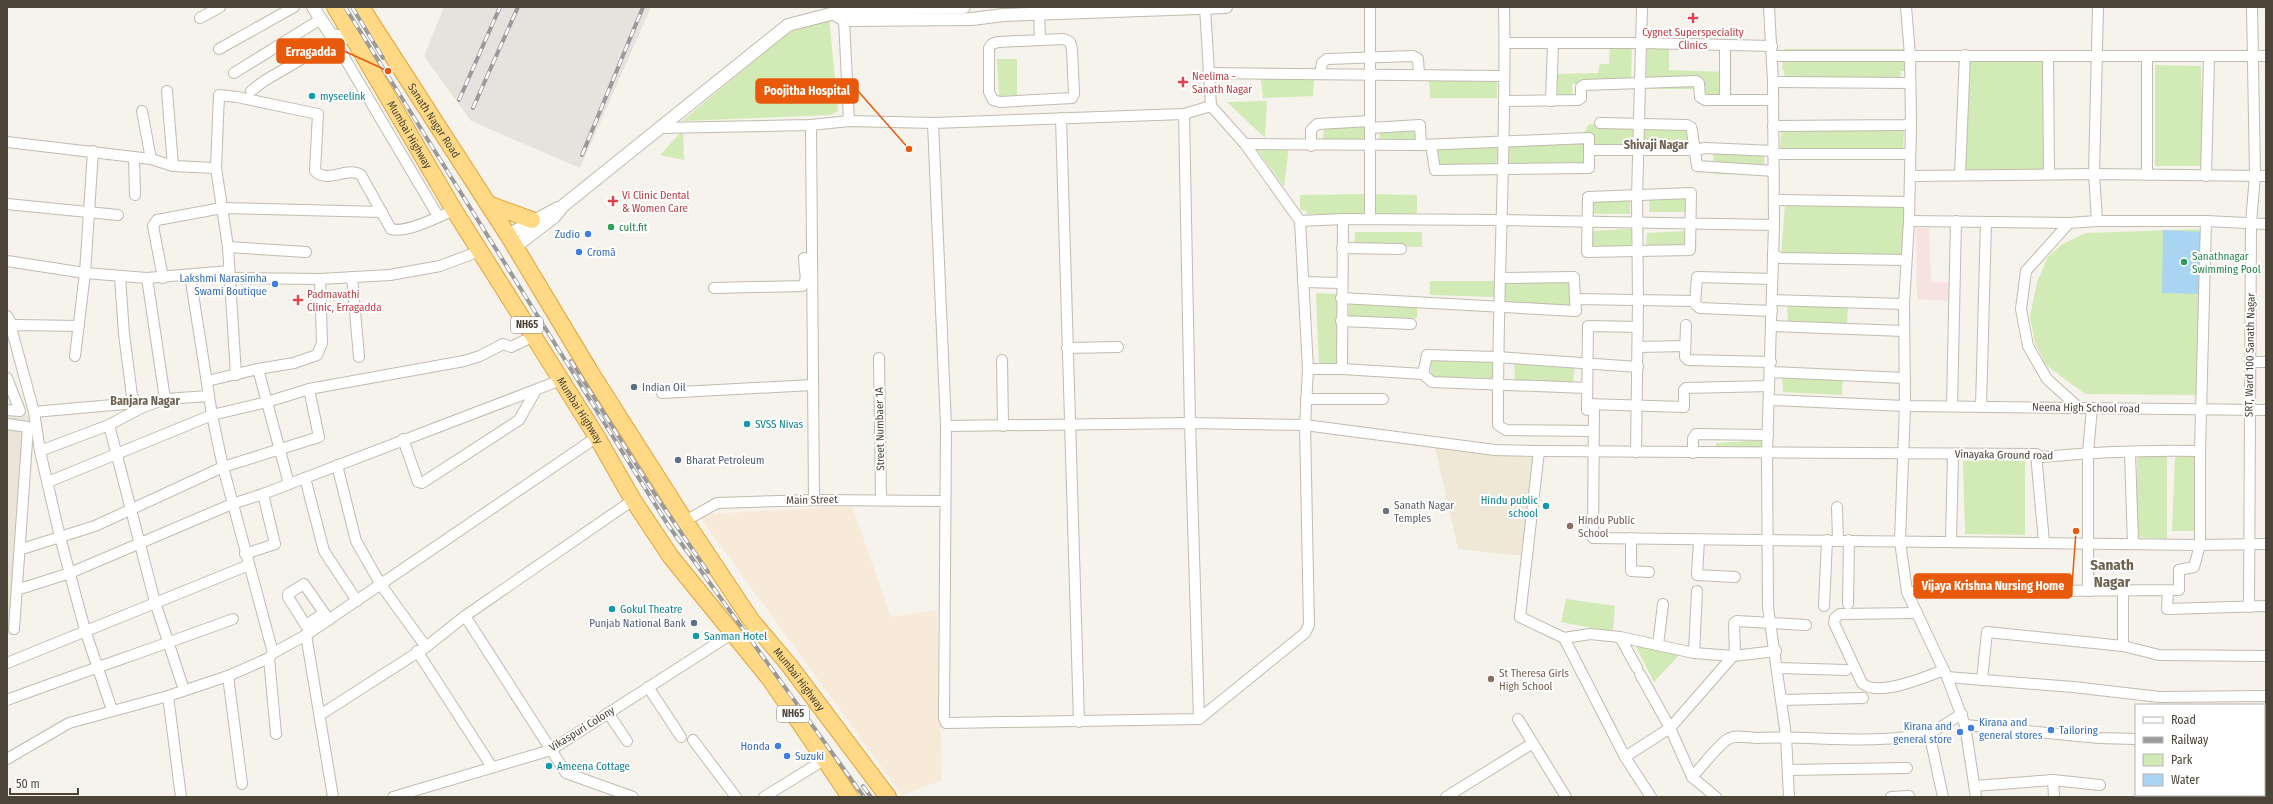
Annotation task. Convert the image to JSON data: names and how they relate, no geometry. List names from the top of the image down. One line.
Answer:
{"streets":{"highway":["Sanath Nagar Road","Mumbai Highway","NH65"],"street":["SRT, Ward 100 Sanath Nagar","Neena High School road","Street Numbaer 1A","Vinayaka Ground road","Main Street","Vikaspuri Colony"]},"crossings":[["Sanath Nagar Road","Mumbai Highway"],["Mumbai Highway","Main Street"],["Mumbai Highway","Vikaspuri Colony"],["SRT, Ward 100 Sanath Nagar","Neena High School road"],["Street Numbaer 1A","Main Street"]],"districts":["Shivaji Nagar","Banjara Nagar","Sanath Nagar"],"places":{"health":["Cygnet Superspeciality Clinics","Neelima - Sanath Nagar","Vi Clinic Dental & Women Care","Padmavathi Clinic, Erragadda"],"other":["Erragadda","myseelink","Poojitha Hospital","cult.fit","Zudio","Cromā","Sanathnagar Swimming Pool","Lakshmi Narasimha Swami Boutique","Indian Oil","SVSS Nivas","Bharat Petroleum","Hindu public school","Sanath Nagar Temples","Hindu Public School","Vijaya Krishna Nursing Home","Gokul Theatre","Punjab National Bank","Sanman Hotel","St Theresa Girls High School","Kirana and general stores","Tailoring","Kirana and general store","Honda","Suzuki","Ameena Cottage"]},"legend":["Road","Railway","Park","Water"],"scale_bar":"50 m"}
